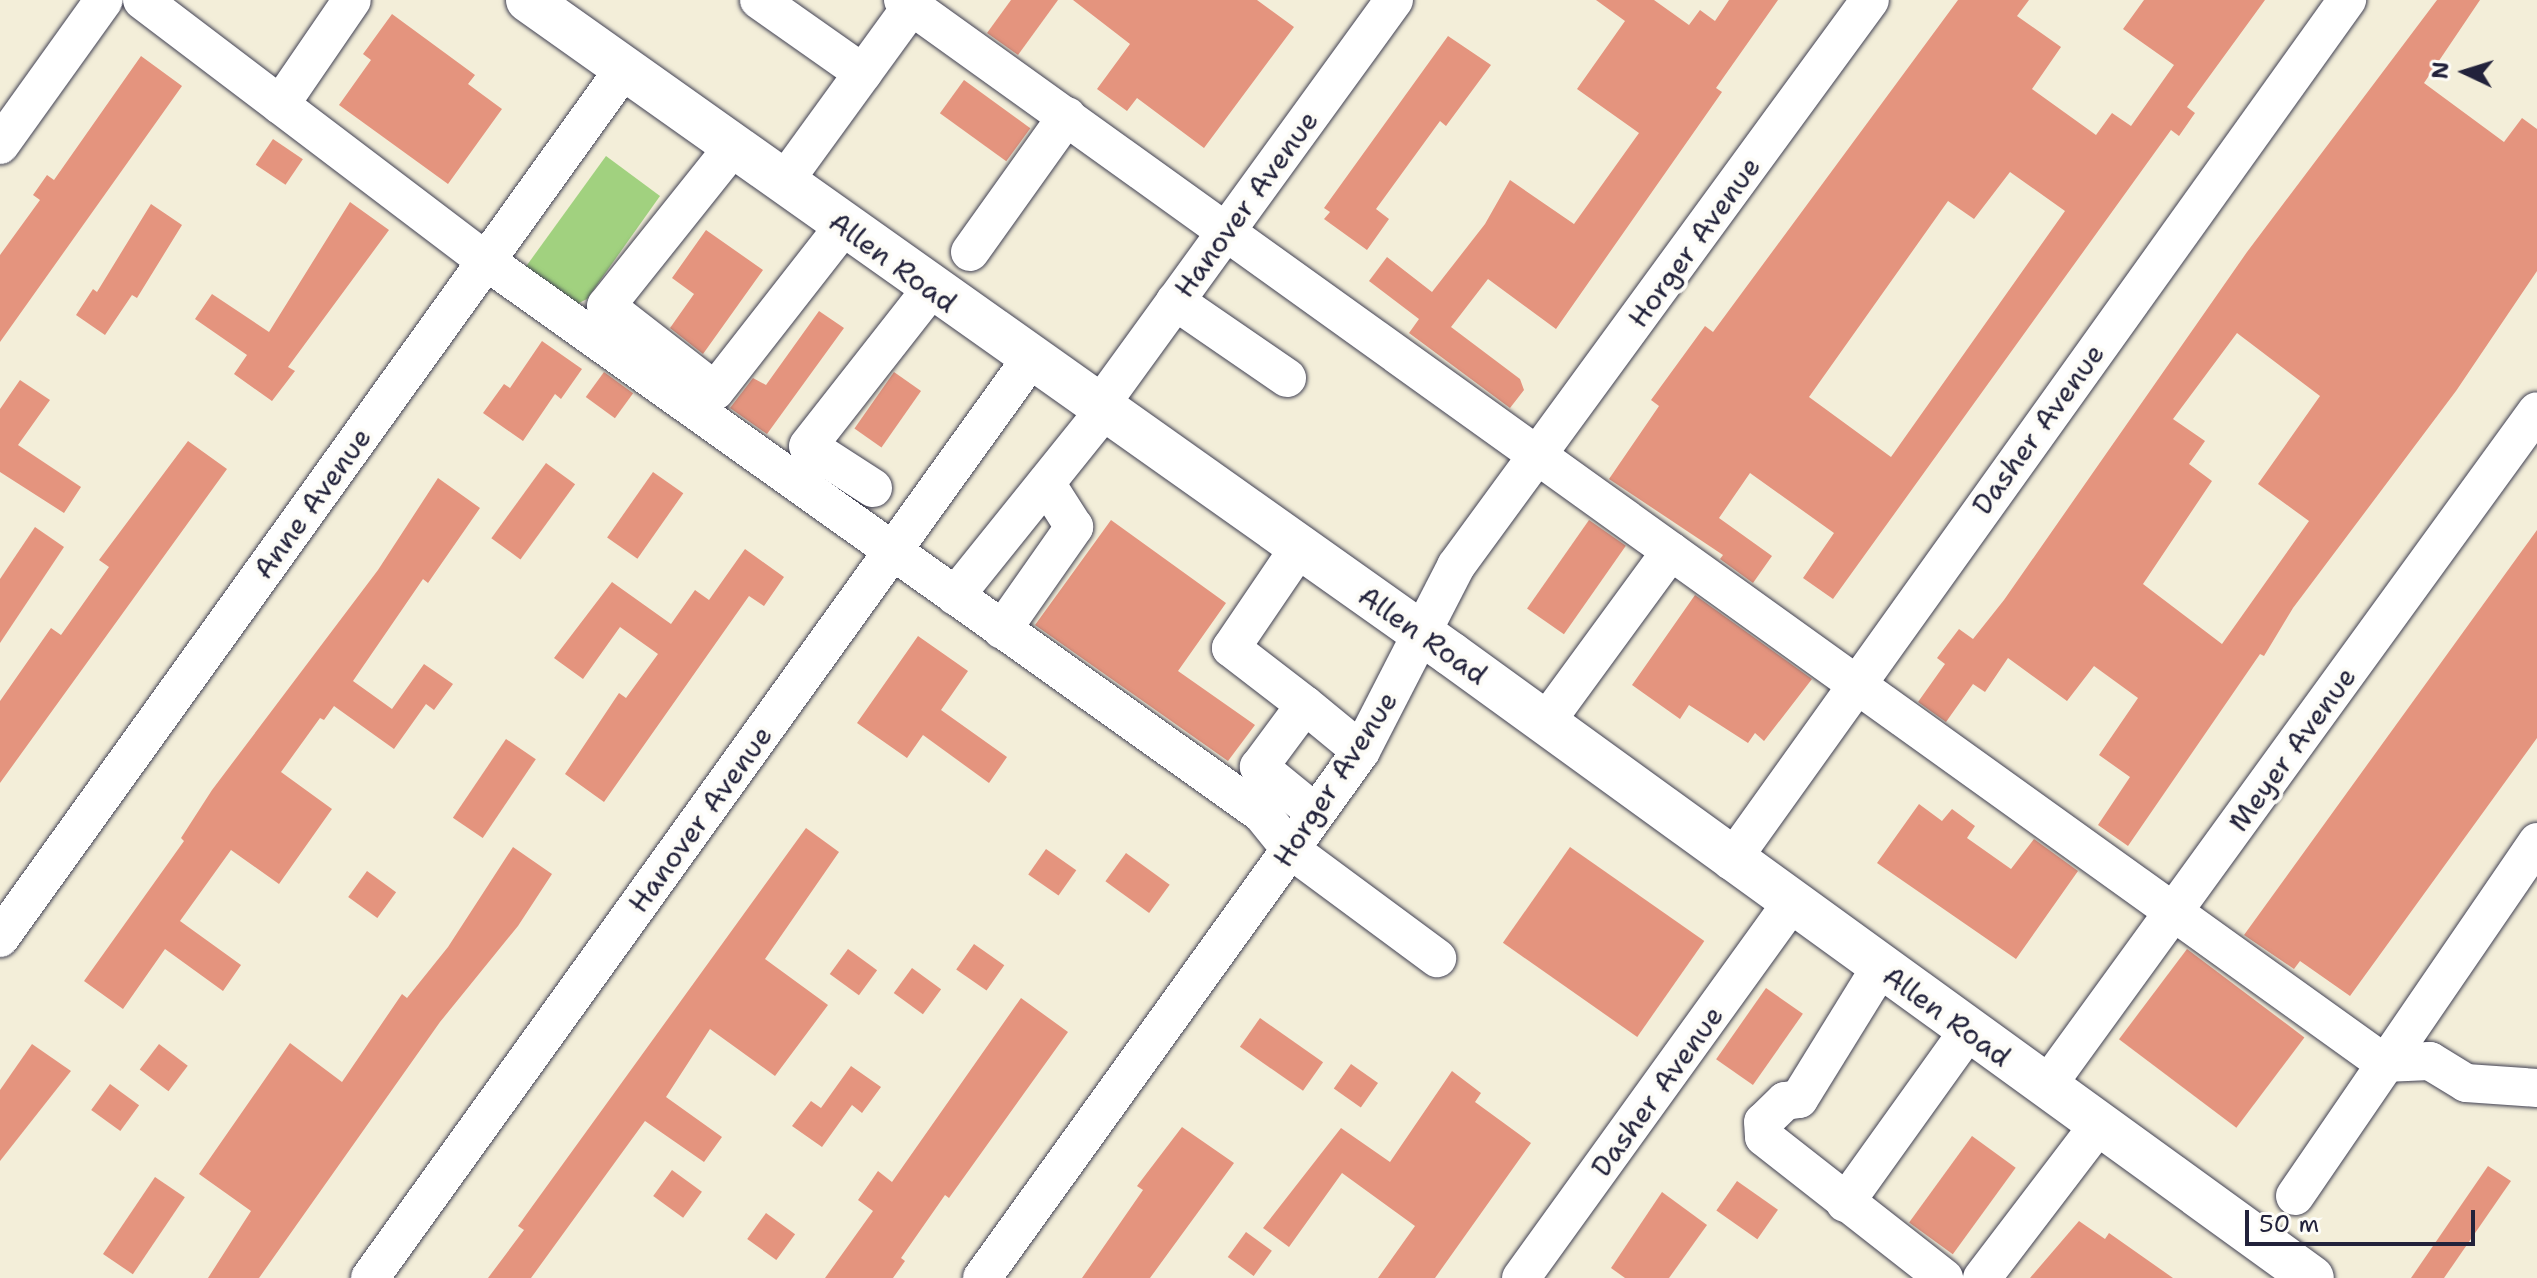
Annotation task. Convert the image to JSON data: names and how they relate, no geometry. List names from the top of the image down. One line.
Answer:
{"streets":{"main road":["Allen Road"],"street":["Hanover Avenue","Horger Avenue","Dasher Avenue","Anne Avenue","Meyer Avenue"]},"crossings":[["Hanover Avenue","Allen Road"],["Horger Avenue","Allen Road"],["Allen Road","Dasher Avenue"],["Allen Road","Anne Avenue"],["Allen Road","Meyer Avenue"]],"scale_bar":"50 m","north":"left"}
